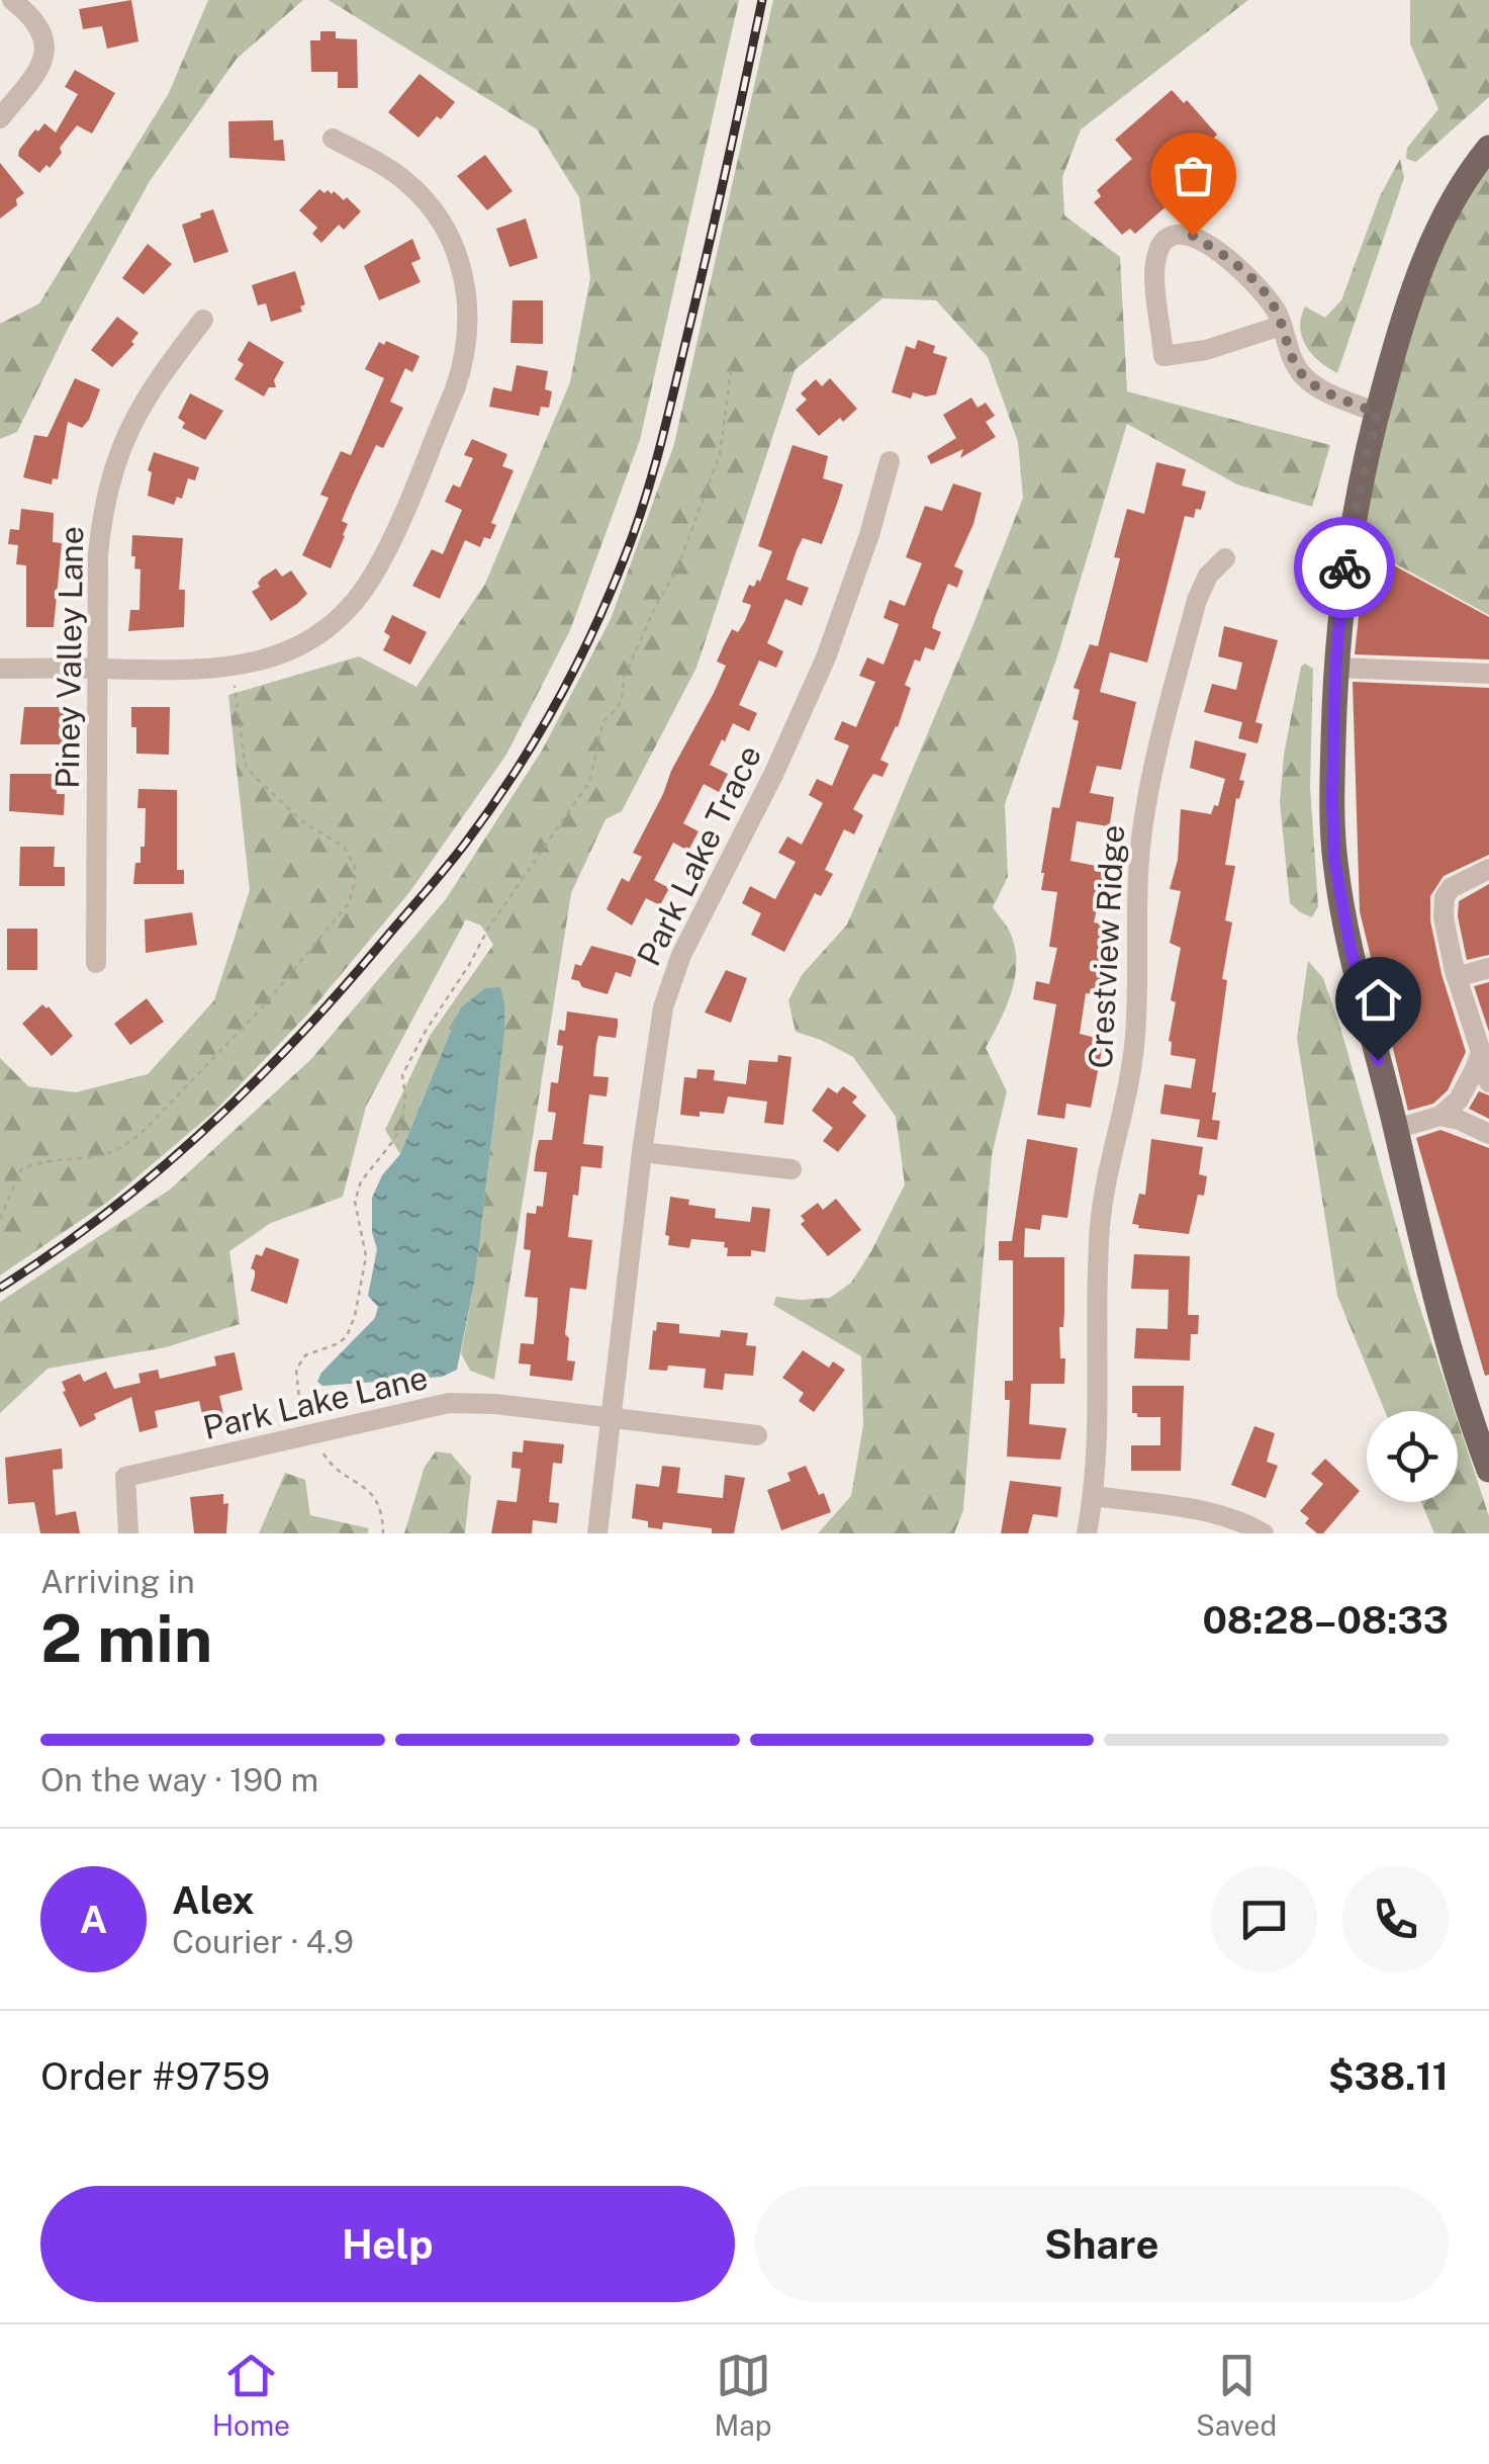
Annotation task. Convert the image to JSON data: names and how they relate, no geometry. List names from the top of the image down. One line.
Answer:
{"streets":{"street":["Piney Valley Lane","Park Lake Trace","Crestview Ridge","Park Lake Lane"]},"crossings":[["Park Lake Trace","Park Lake Lane"]],"page":{"heading":["2 min","Arriving in","08:28–08:33"],"panel":["Alex","Courier · 4.9","Order #9759","$38.11"],"bar":"On the way · 190 m","round":"A","buttons":["Help","Share"],"tabs":["Home","Map","Saved"]}}
